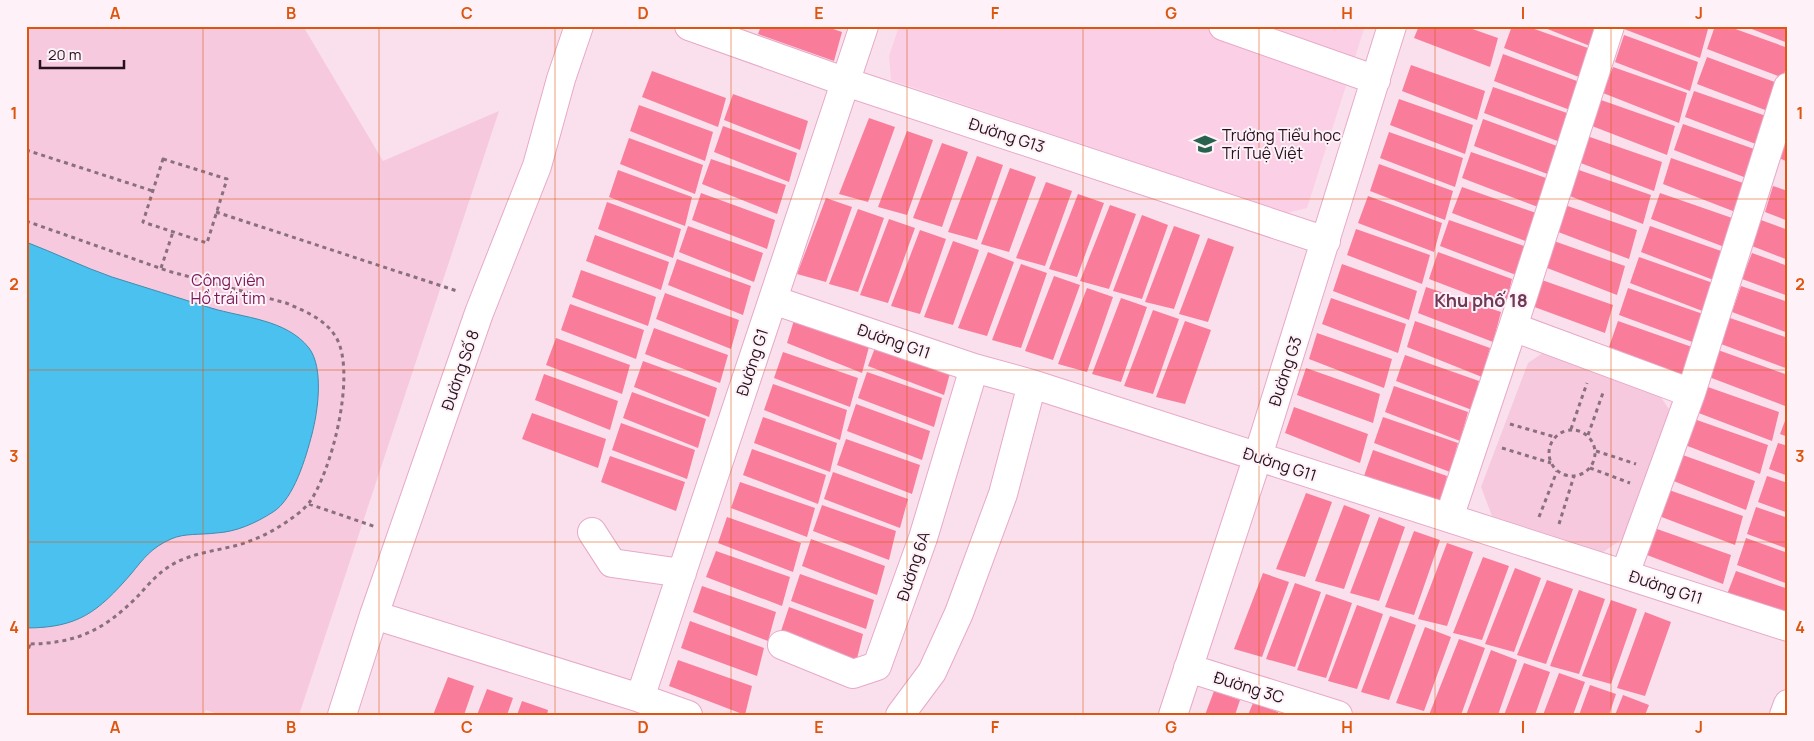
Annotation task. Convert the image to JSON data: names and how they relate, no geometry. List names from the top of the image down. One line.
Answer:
{"streets":{"street":["Đường G13","Đường G11","Đường G1","Đường Số 8","Đường G3","Đường 6A","Đường 3C"]},"crossings":[["Đường G13","Đường G1"],["Đường G13","Đường G3"],["Đường G11","Đường G1"],["Đường G11","Đường G3"],["Đường G11","Đường 6A"],["Đường G3","Đường 3C"]],"districts":["Khu phố 18"],"parks":["Công viên Hồ trái tim"],"places":{"school or university":["Trường Tiểu học Trí Tuệ Việt"]},"scale_bar":"20 m","grid":{"columns":["A","B","C","D","E","F","G","H","I","J"],"rows":["1","2","3","4"]}}
